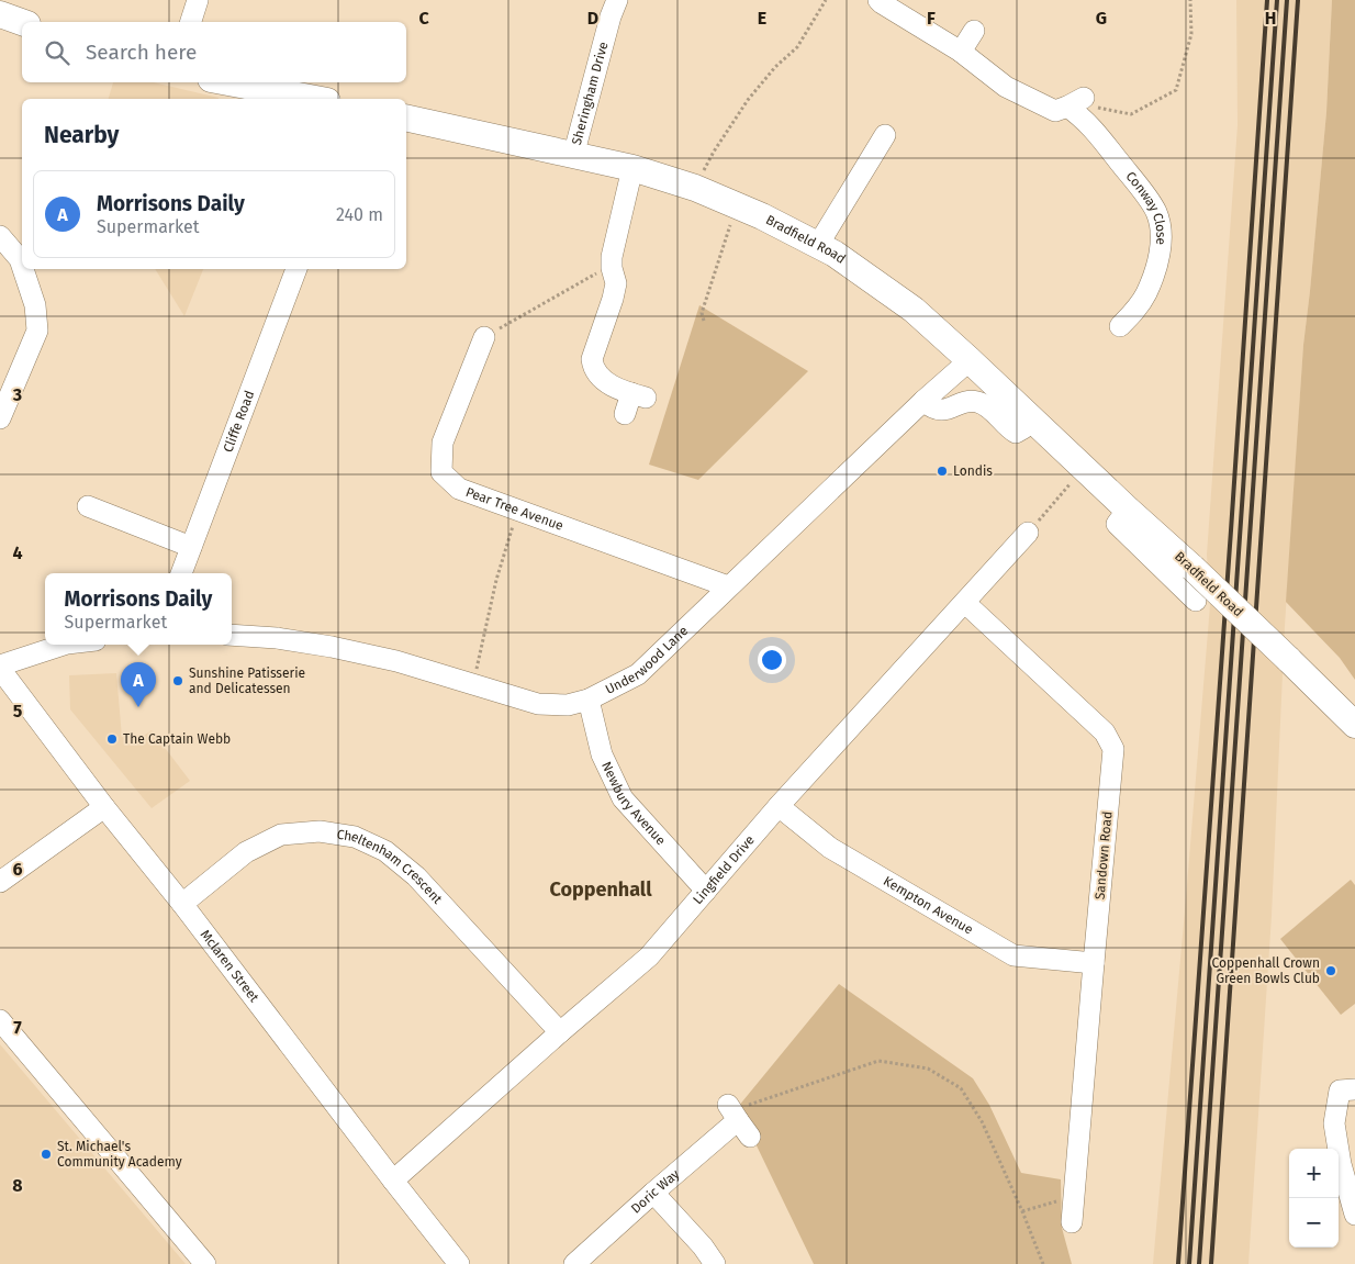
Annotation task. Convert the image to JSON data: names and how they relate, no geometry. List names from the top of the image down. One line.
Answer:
{"streets":{"main road":["Bradfield Road"],"street":["Sheringham Drive","Conway Close","Cliffe Road","Pear Tree Avenue","Underwood Lane","Newbury Avenue","Sandown Road","Cheltenham Crescent","Lingfield Drive","Kempton Avenue","Mclaren Street","Doric Way"]},"crossings":[["Sheringham Drive","Bradfield Road"],["Bradfield Road","Underwood Lane"],["Pear Tree Avenue","Underwood Lane"],["Underwood Lane","Newbury Avenue"],["Newbury Avenue","Lingfield Drive"],["Sandown Road","Lingfield Drive"],["Sandown Road","Kempton Avenue"],["Cheltenham Crescent","Lingfield Drive"],["Cheltenham Crescent","Mclaren Street"],["Lingfield Drive","Kempton Avenue"],["Lingfield Drive","Mclaren Street"]],"districts":["Coppenhall"],"places":["Londis","Sunshine Patisserie and Delicatessen","The Captain Webb","Coppenhall Crown Green Bowls Club","St. Michael's Community Academy"],"page":{"search":"Search here","heading":"Nearby","list":[{"mark":"A","name":"Morrisons Daily","note":"Supermarket","value":"240 m"}],"popup":["Morrisons Daily","Supermarket"],"pins":"A","map_buttons":["+","−"]},"grid":{"columns":["C","D","E","F","G","H"],"rows":["3","4","5","6","7","8"]}}
